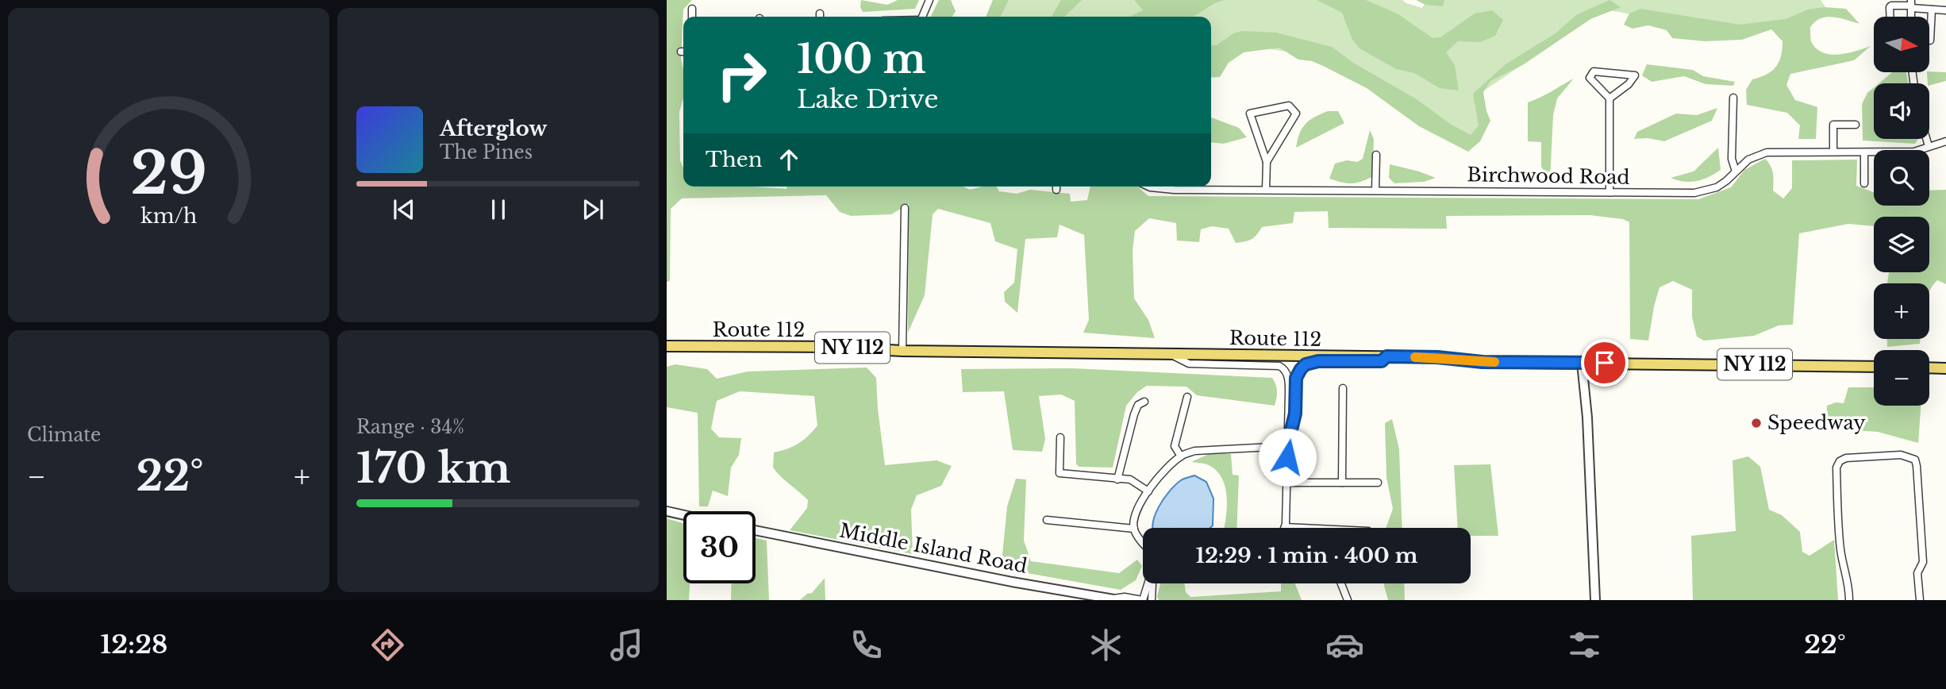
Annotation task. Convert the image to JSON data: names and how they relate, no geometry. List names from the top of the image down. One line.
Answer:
{"streets":{"main road":["Route 112","NY 112"],"street":["Birchwood Road","Middle Island Road"]},"places":["Speedway"],"north":"right","page":{"map_buttons":["+","−"],"turn":["100 m","Lake Drive"],"song":["Afterglow","The Pines"],"then":"Then","tile":["Climate",["Range · 34%","170 km"]],"heat":["−","22°","+"],"limit":"30","trip":"12:29 · 1 min · 400 m","tabs":["12:28","22°"],"gauge":["29","km/h"]}}
